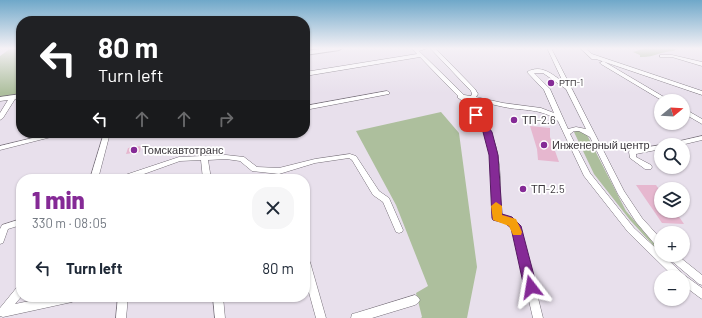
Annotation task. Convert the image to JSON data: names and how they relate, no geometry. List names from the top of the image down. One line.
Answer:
{"places":["РТП-1","ТП-2.6","Инженерный центр","Томскавтотранс","ТП-2.5"],"north":"right","page":{"turn":["80 m","Turn left"],"map_buttons":["+","−"],"heading":["1 min","330 m · 08:05"],"list":[{"name":"Turn left","value":"80 m"}]}}
